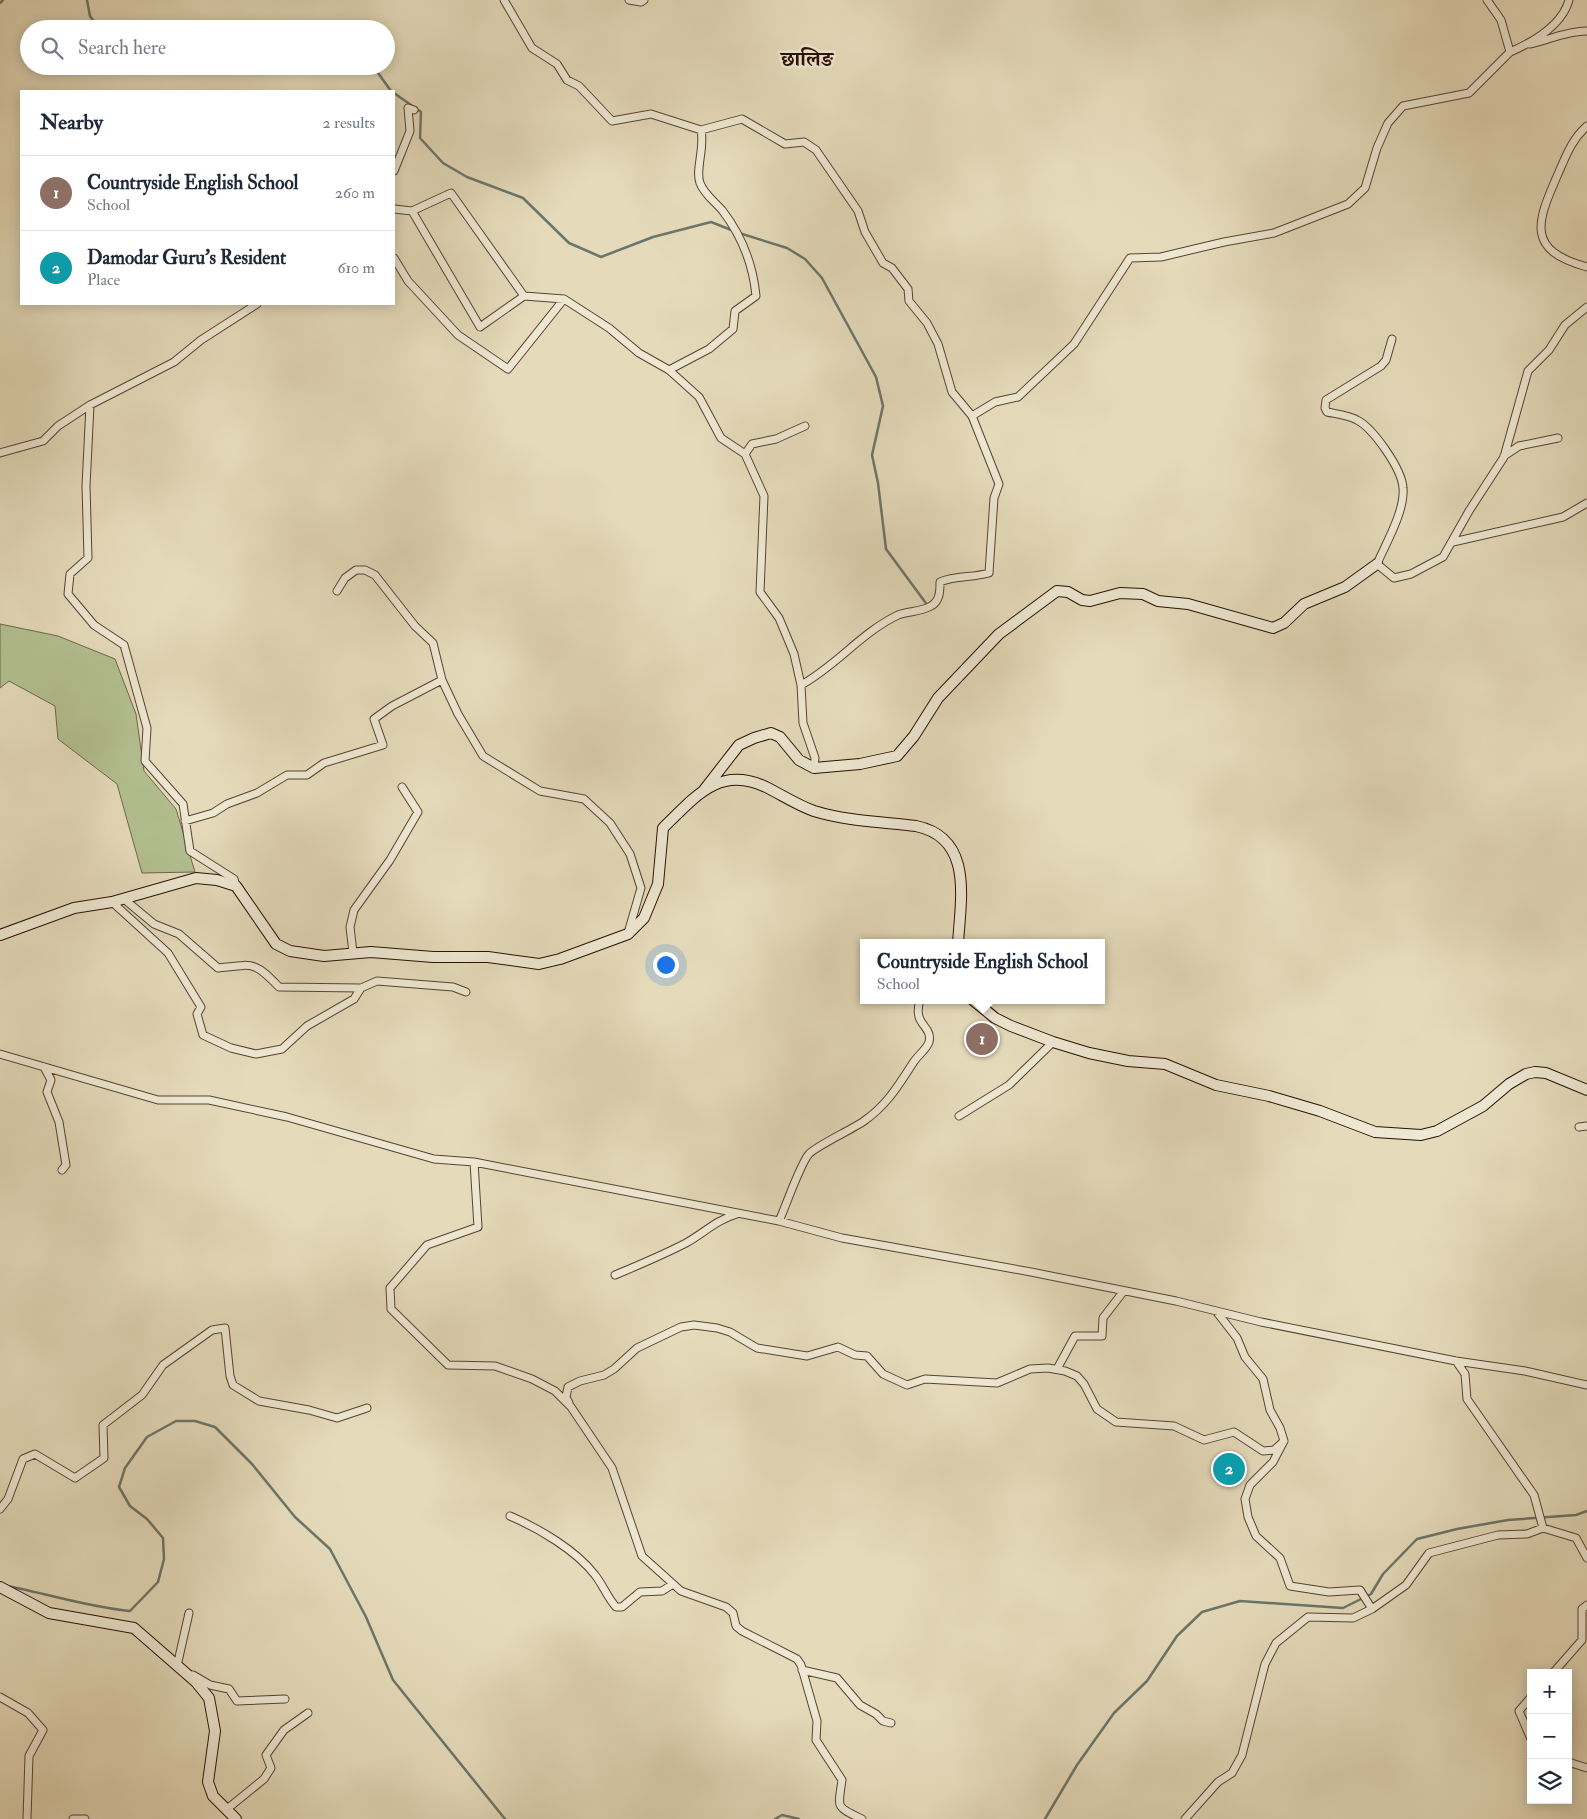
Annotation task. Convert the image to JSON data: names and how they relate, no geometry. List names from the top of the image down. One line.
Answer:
{"districts":["छालिङ"],"page":{"search":"Search here","heading":["Nearby","2 results"],"list":[{"mark":"1","name":"Countryside English School","note":"School","value":"260 m"},{"mark":"2","name":"Damodar Guru's Resident","note":"Place","value":"610 m"}],"popup":["Countryside English School","School"],"pins":["1","2"],"map_buttons":["+","−"]}}
